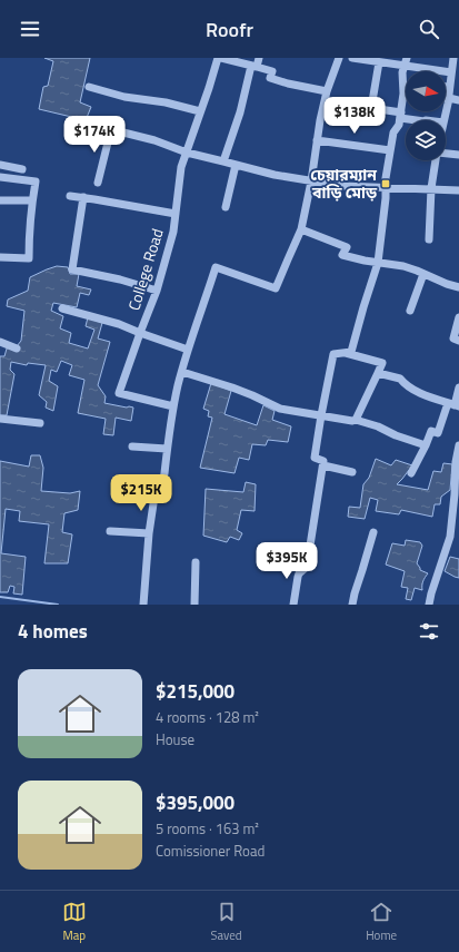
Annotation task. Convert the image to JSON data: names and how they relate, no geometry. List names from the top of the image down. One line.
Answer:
{"streets":{"street":["College Road"]},"places":{"transit":["চেয়ারম্যান বাড়ি মোড়"]},"north":"right","page":{"header":"Roofr","price":["$138K","$174K","$215K","$395K"],"heading":"4 homes","list":[{"name":"$215,000","note":"4 rooms · 128 m² · House"},{"name":"$395,000","note":"5 rooms · 163 m² · Comissioner Road"}],"tabs":["Map","Saved","Home"]}}
